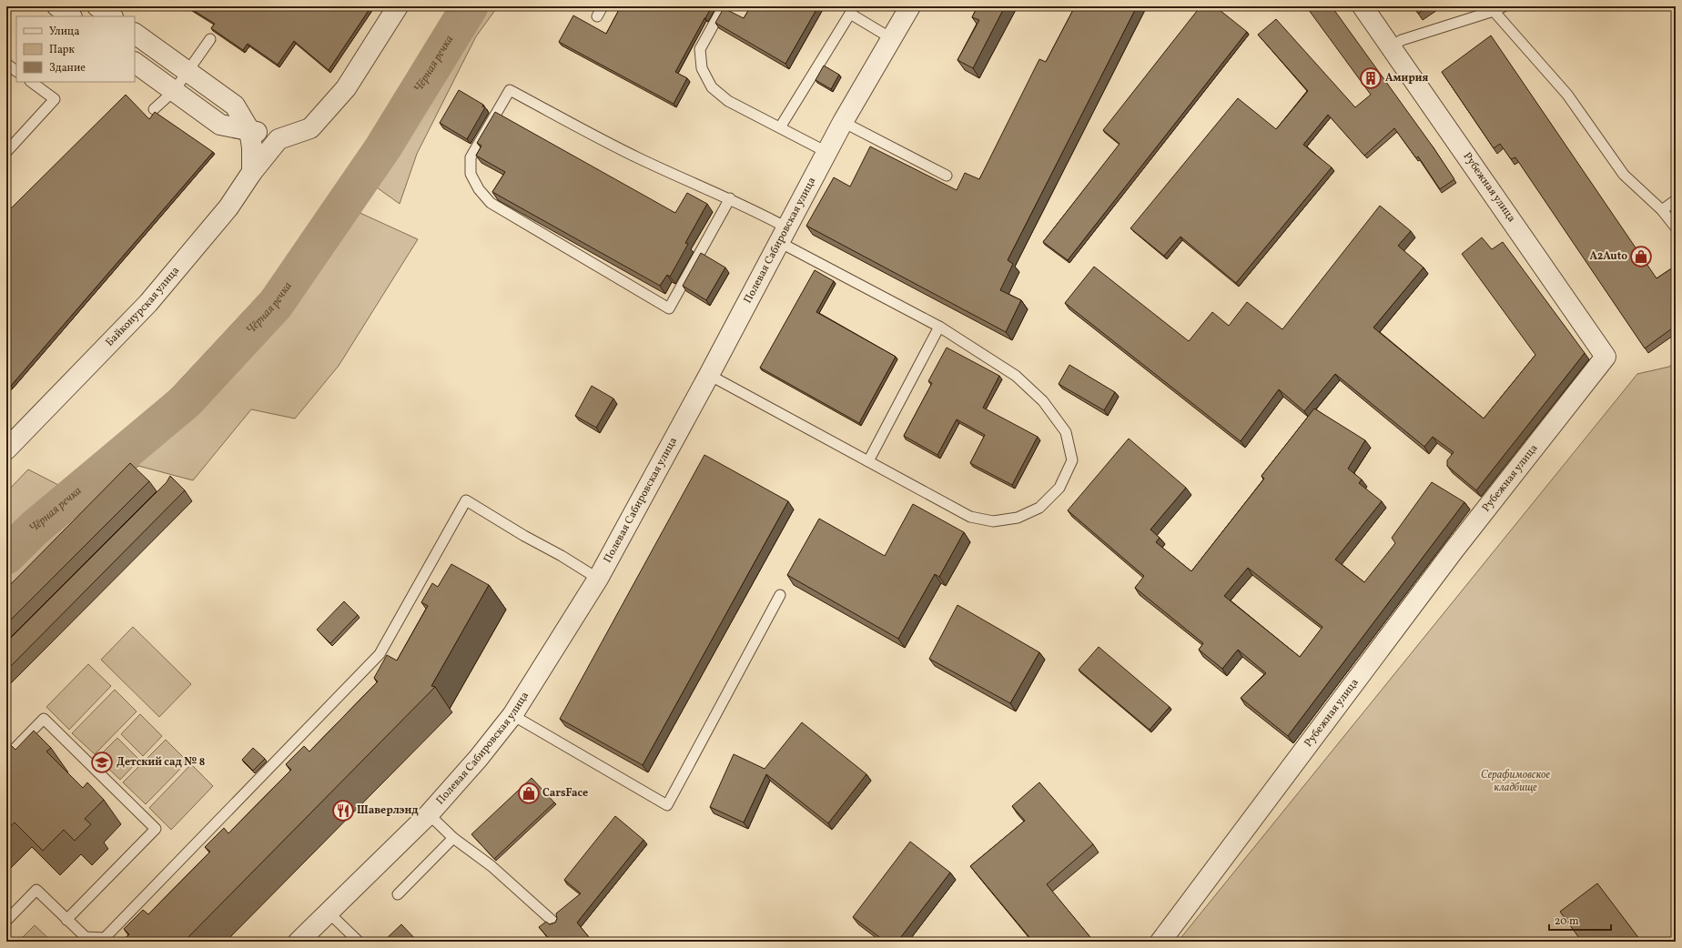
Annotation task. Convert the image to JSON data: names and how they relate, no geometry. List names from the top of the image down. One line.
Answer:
{"streets":{"street":["Рубежная улица","Полевая Сабировская улица","Байконурская улица"]},"water":["Чёрная речка"],"parks":["Серафимовское кладбище"],"places":{"building":["Амирия"],"shop":["A2Auto","CarsFace"],"school or university":["Детский сад № 8"],"restaurant":["Шаверлэнд"]},"legend":["Улица","Парк","Здание"],"scale_bar":"20 m"}
